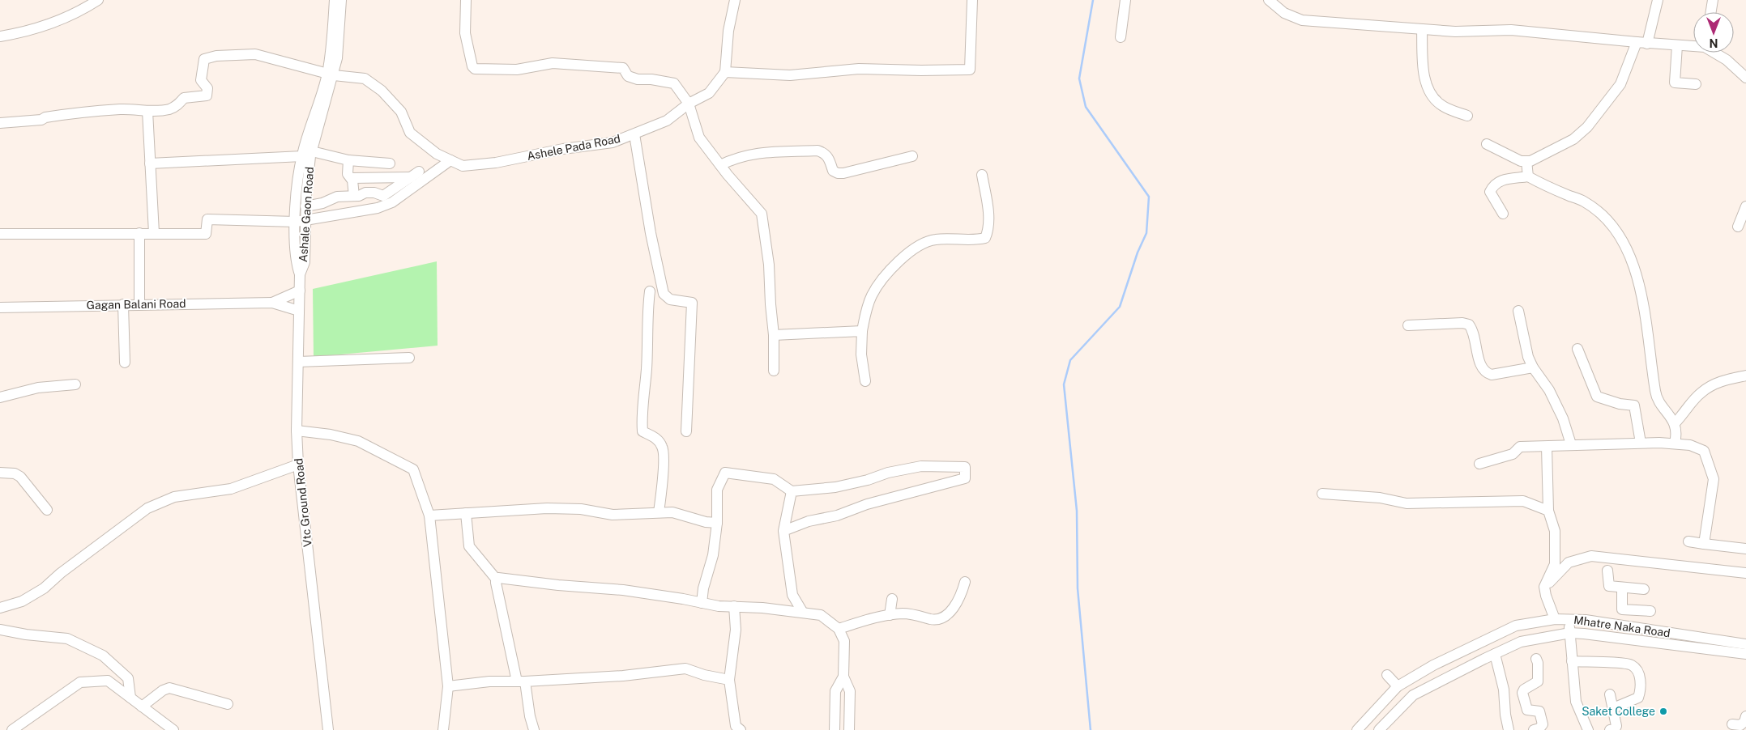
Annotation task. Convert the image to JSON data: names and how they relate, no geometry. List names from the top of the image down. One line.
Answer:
{"streets":{"street":["Ashele Pada Road","Ashale Gaon Road","Gagan Balani Road","Vtc Ground Road","Mhatre Naka Road"]},"crossings":[["Ashele Pada Road","Ashale Gaon Road"],["Ashale Gaon Road","Vtc Ground Road"],["Gagan Balani Road","Vtc Ground Road"]],"places":["Saket College"],"north":"bottom"}
